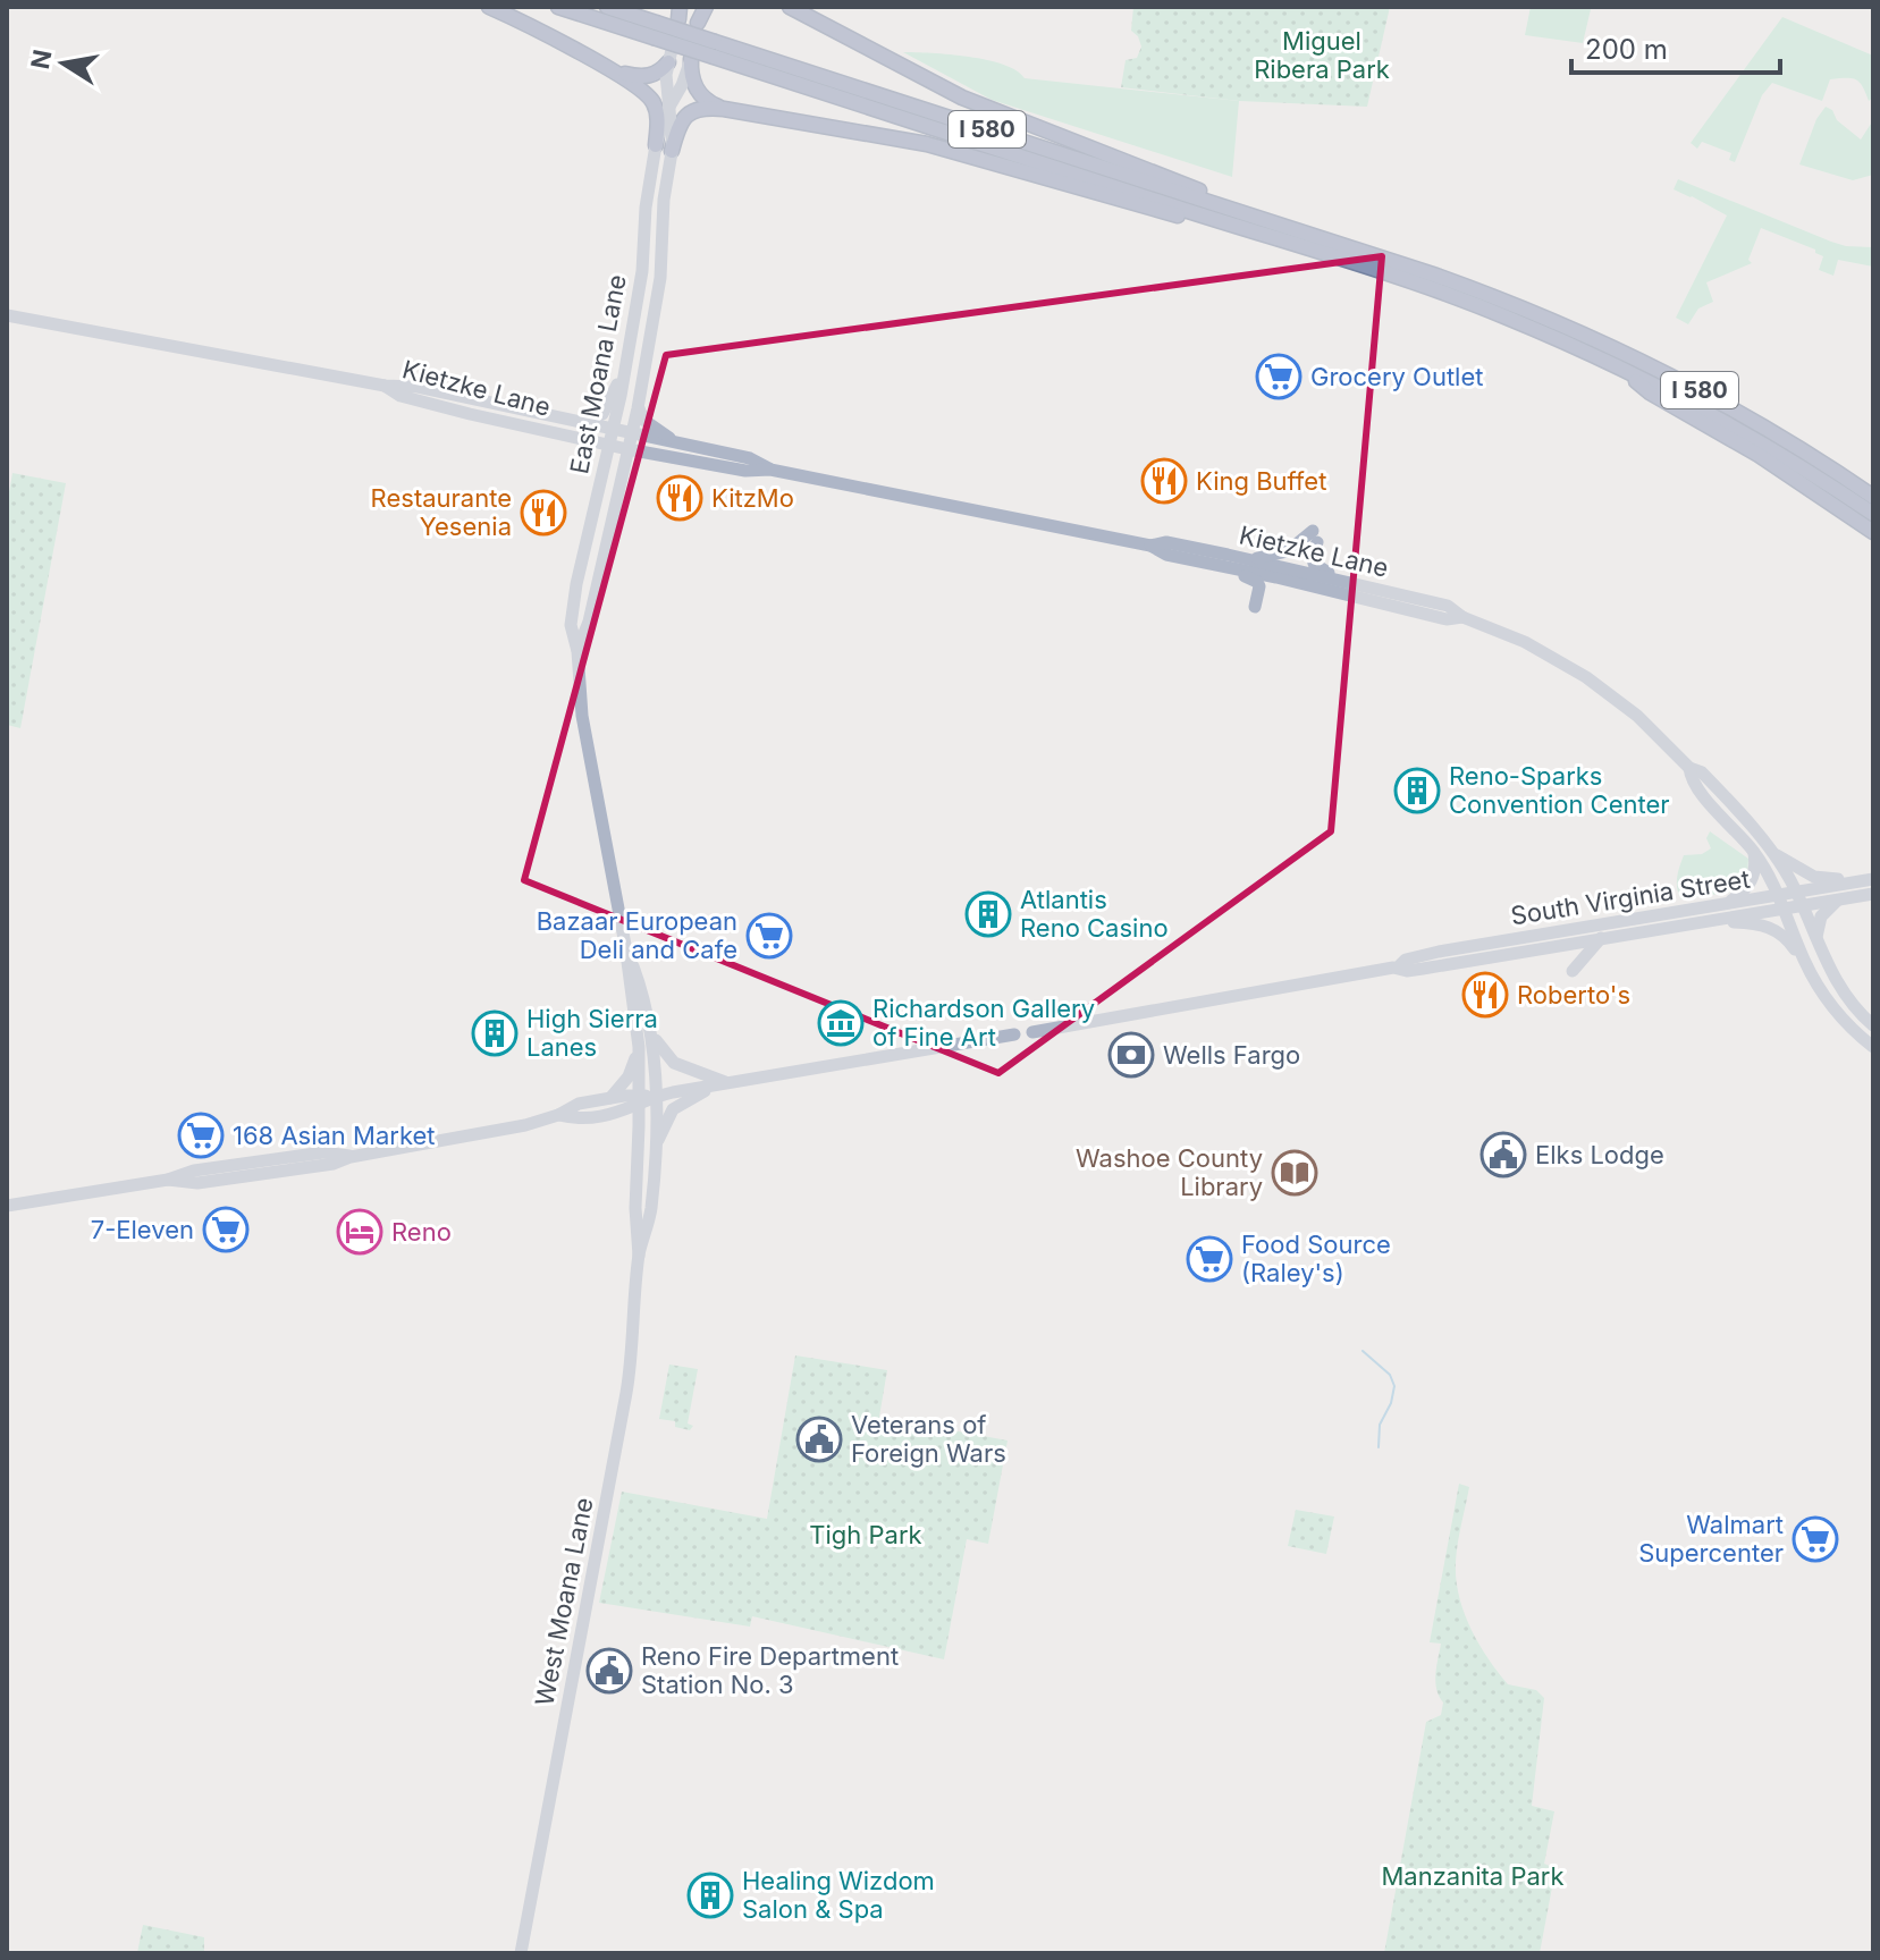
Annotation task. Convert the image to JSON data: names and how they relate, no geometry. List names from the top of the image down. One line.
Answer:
{"streets":{"highway":["I 580"],"main road":["East Moana Lane","Kietzke Lane","South Virginia Street","West Moana Lane"]},"crossings":[["East Moana Lane","Kietzke Lane"],["East Moana Lane","West Moana Lane"],["Kietzke Lane","South Virginia Street"]],"parks":["Miguel Ribera Park","Tigh Park","Manzanita Park"],"places":{"supermarket":["Grocery Outlet","Bazaar European Deli and Cafe","168 Asian Market","7-Eleven","Food Source (Raley's)","Walmart Supercenter"],"restaurant":["King Buffet","KitzMo","Restaurante Yesenia","Roberto's"],"building":["Reno-Sparks Convention Center","Atlantis Reno Casino","High Sierra Lanes","Healing Wizdom Salon & Spa"],"museum":["Richardson Gallery of Fine Art"],"bank":["Wells Fargo"],"public building":["Elks Lodge","Veterans of Foreign Wars","Reno Fire Department Station No. 3"],"library":["Washoe County Library"],"hotel":["Reno"]},"scale_bar":"200 m","north":"left"}
